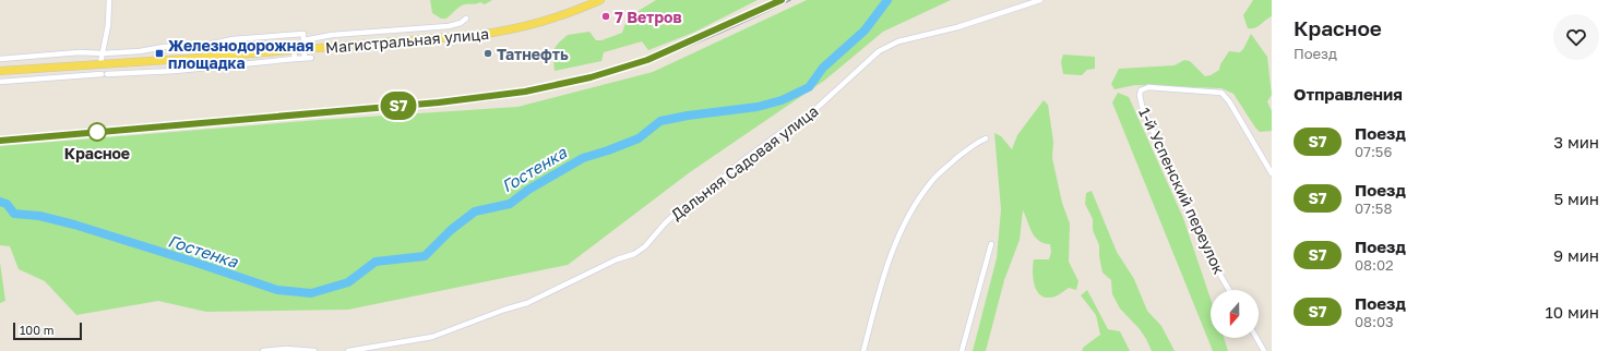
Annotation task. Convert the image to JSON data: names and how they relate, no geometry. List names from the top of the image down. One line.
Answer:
{"streets":{"main road":["Магистральная улица"],"street":["Дальняя Садовая улица","1-й Успенский переулок"]},"water":["Гостенка"],"places":{"other":["7 Ветров","Татнефть","Красное"],"transit":["Железнодорожная площадка"]},"scale_bar":"100 m","north":"bottom","page":{"on_map":"S7","heading":[["Красное","Поезд"],"Отправления"],"list":[{"mark":"S7","name":"Поезд","note":"07:56","value":"3 мин"},{"mark":"S7","name":"Поезд","note":"07:58","value":"5 мин"},{"mark":"S7","name":"Поезд","note":"08:02","value":"9 мин"},{"mark":"S7","name":"Поезд","note":"08:03","value":"10 мин"}],"scale":"100 m"}}
